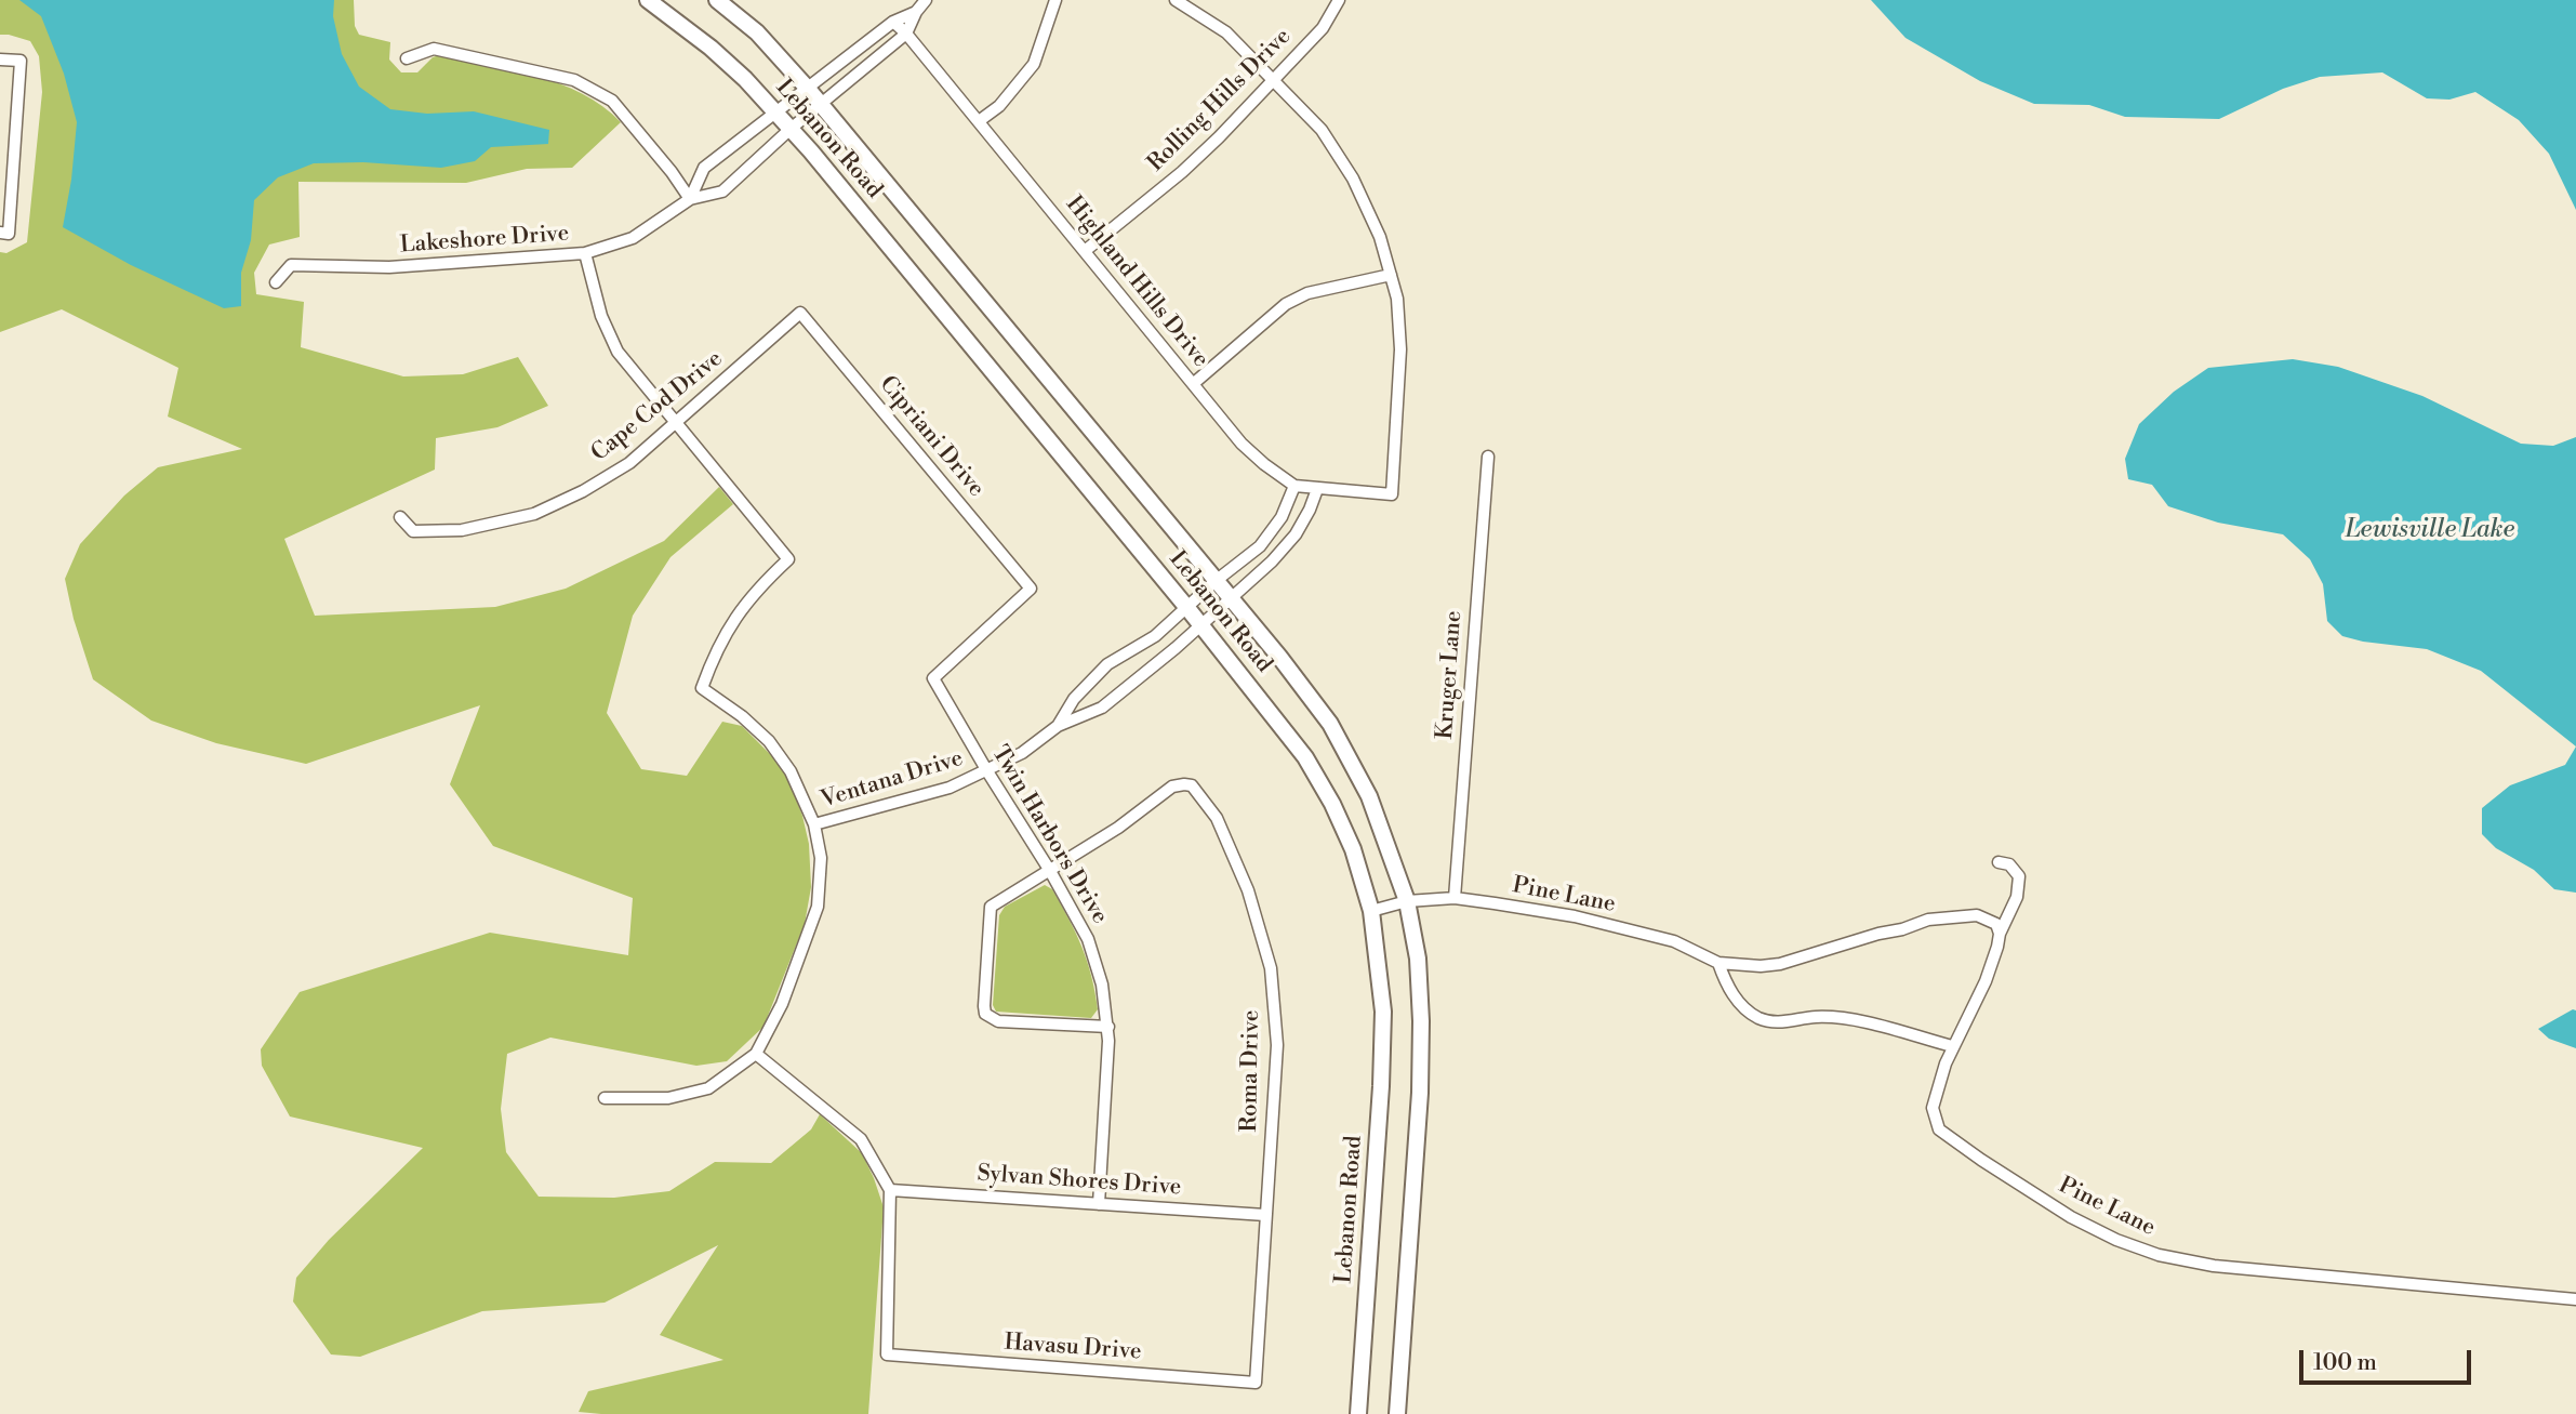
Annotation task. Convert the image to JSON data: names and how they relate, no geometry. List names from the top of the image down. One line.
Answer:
{"streets":{"main road":["Lebanon Road"],"street":["Rolling Hills Drive","Lakeshore Drive","Highland Hills Drive","Cape Cod Drive","Cipriani Drive","Kruger Lane","Ventana Drive","Twin Harbors Drive","Pine Lane","Roma Drive","Sylvan Shores Drive","Havasu Drive"]},"crossings":[["Rolling Hills Drive","Highland Hills Drive"],["Lebanon Road","Lakeshore Drive"],["Lebanon Road","Ventana Drive"],["Lebanon Road","Pine Lane"],["Lakeshore Drive","Highland Hills Drive"],["Highland Hills Drive","Ventana Drive"],["Cape Cod Drive","Cipriani Drive"],["Cipriani Drive","Twin Harbors Drive"],["Kruger Lane","Pine Lane"],["Ventana Drive","Twin Harbors Drive"],["Twin Harbors Drive","Roma Drive"],["Twin Harbors Drive","Sylvan Shores Drive"],["Roma Drive","Sylvan Shores Drive"],["Roma Drive","Havasu Drive"],["Sylvan Shores Drive","Havasu Drive"]],"water":["Lewisville Lake"],"scale_bar":"100 m"}
